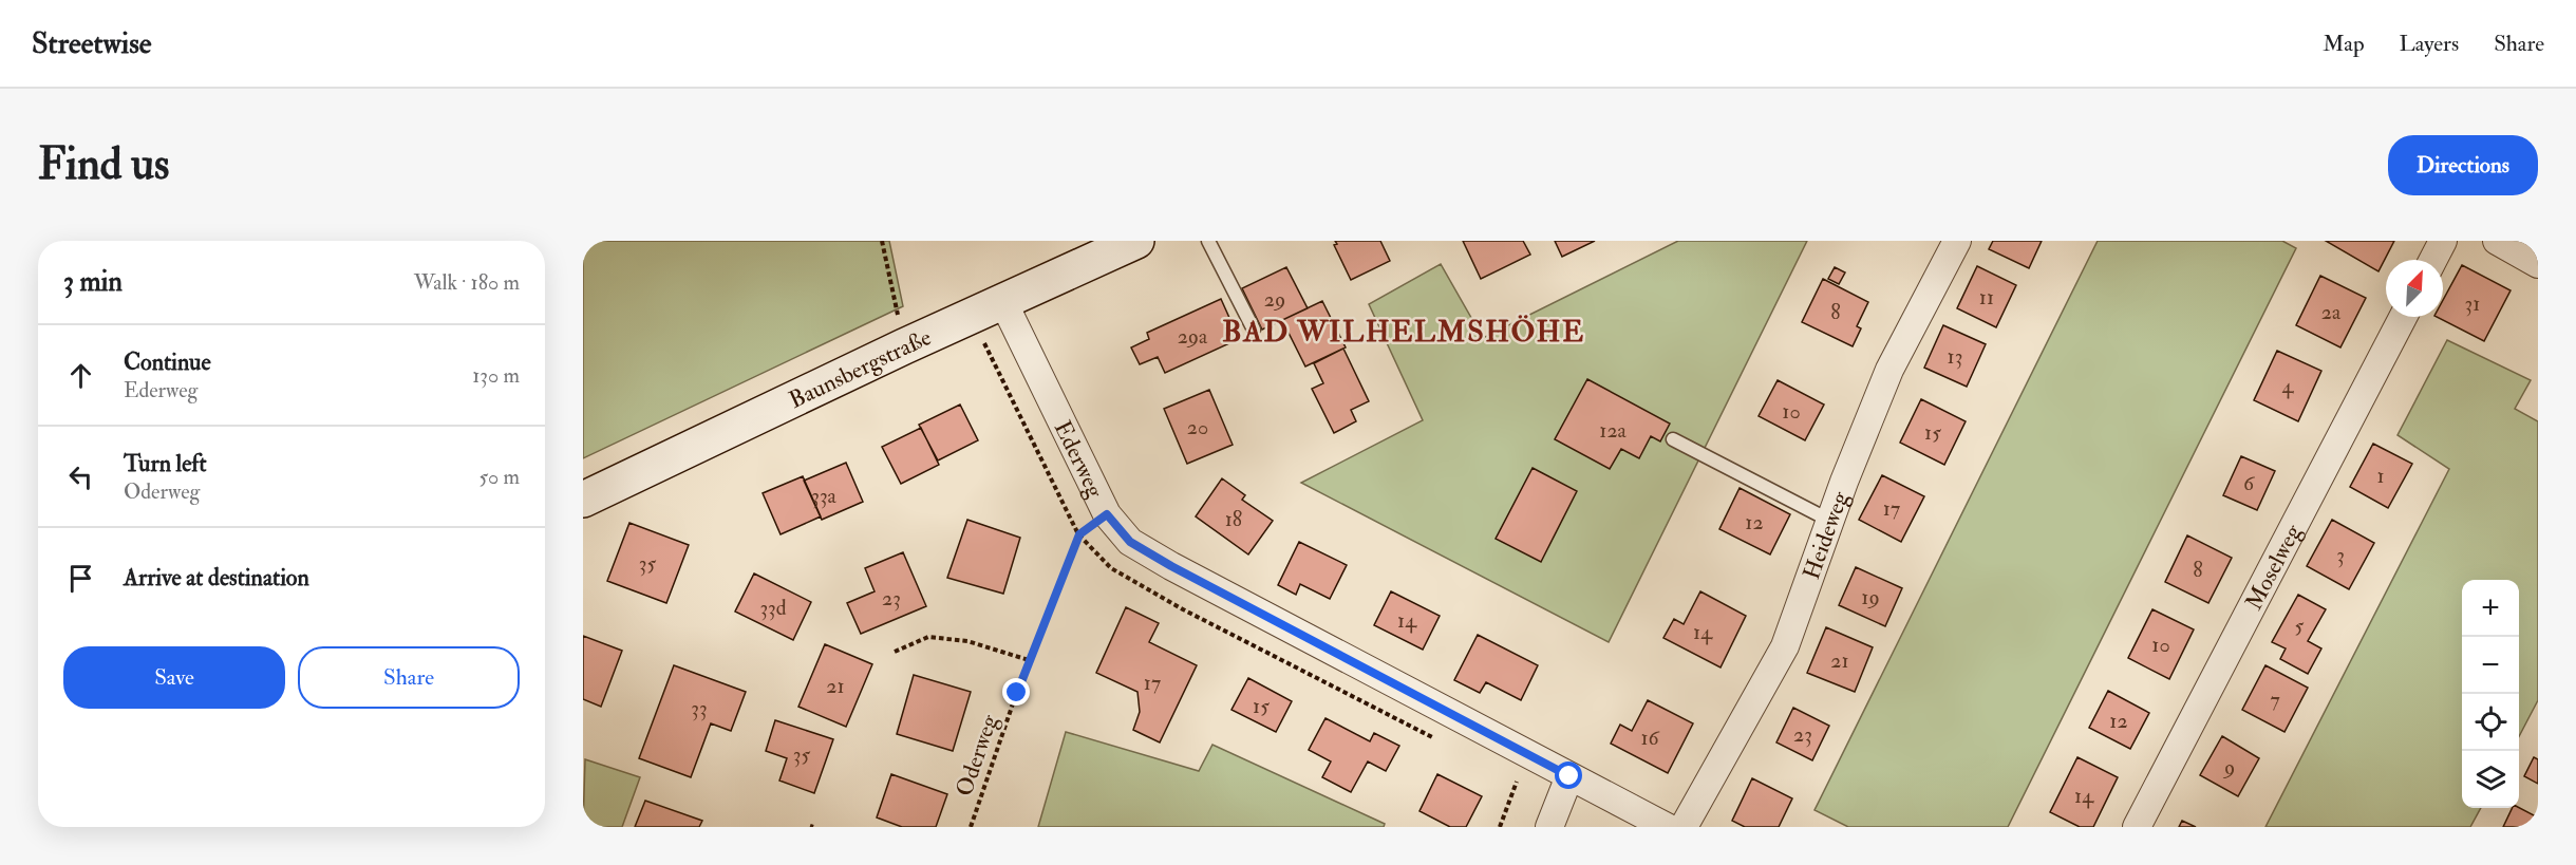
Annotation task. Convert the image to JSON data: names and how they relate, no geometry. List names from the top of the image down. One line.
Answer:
{"streets":{"main road":["Baunsbergstraße"],"street":["Ederweg","Heideweg","Moselweg"],"path":["Oderweg"]},"crossings":[["Baunsbergstraße","Ederweg"],["Ederweg","Oderweg"]],"districts":["BAD WILHELMSHÖHE"],"house_numbers":["11","29","31","8","2a","29a","13","4","10","20","12a","15","1","6","33a","17","18","12","3","35","8","19","23","33d","14","5","14","10","21","17","21","7","15","33","12","23","16","35","9","14"],"north":"top right","page":{"header":"Streetwise","nav":["Map","Layers","Share"],"buttons":["Directions",["Save","Share"]],"title":"Find us","heading":["3 min","Walk · 180 m"],"list":[["Continue","Ederweg","130 m"],["Turn left","Oderweg","50 m"],"Arrive at destination"],"map_buttons":["+","−"]}}
